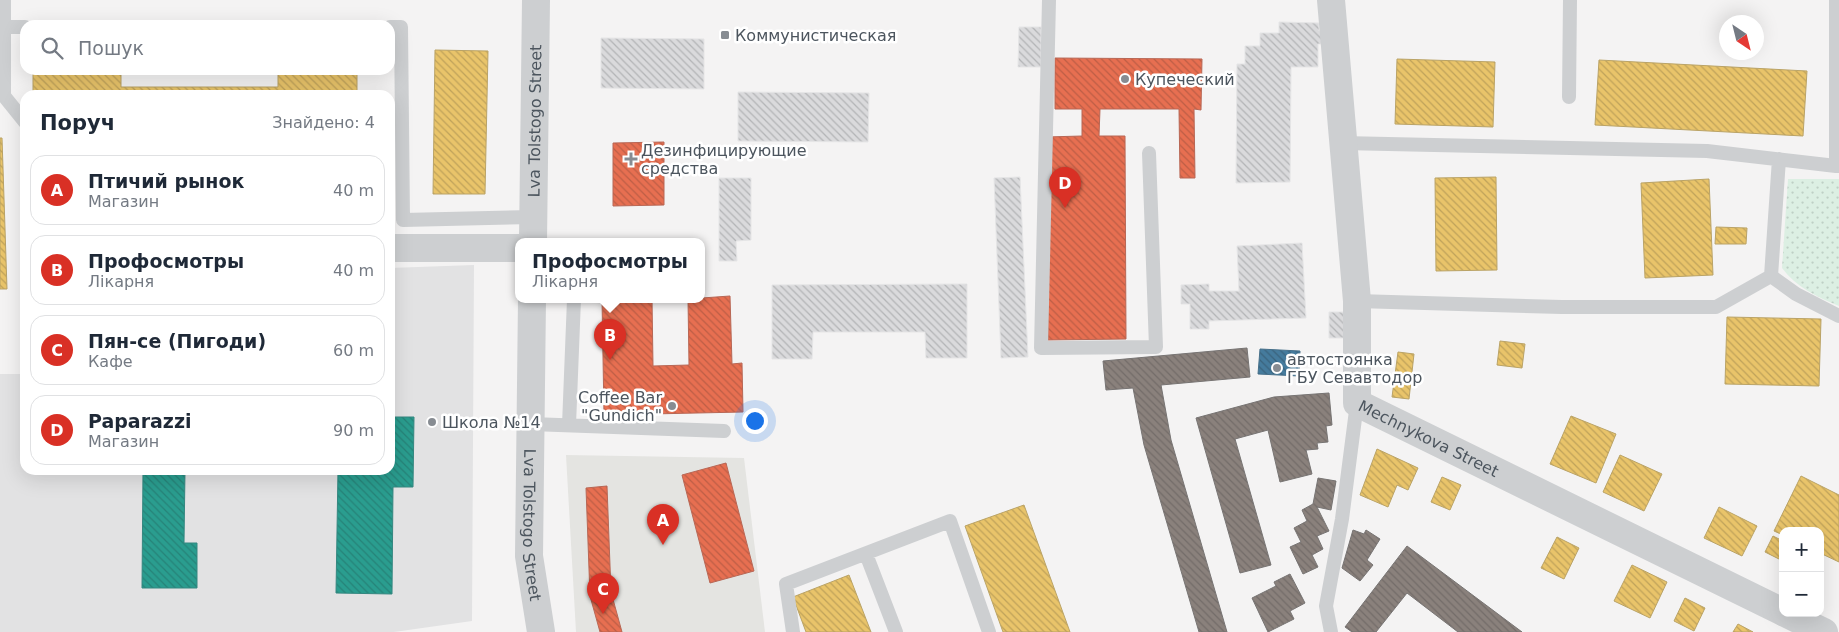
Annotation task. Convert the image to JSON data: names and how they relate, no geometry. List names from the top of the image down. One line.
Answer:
{"streets":{"street":["Lva Tolstogo Street","Mechnykova Street"]},"places":{"transit":["Коммунистическая"],"other":["Купеческий","автостоянка ГБУ Севавтодор","Coffee Bar \"Gundich\"","Школа №14"],"health":["Дезинфицирующие средства"]},"north":"bottom right","page":{"search":"Пошук","heading":["Поруч","Знайдено: 4"],"list":[{"mark":"A","name":"Птичий рынок","note":"Магазин","value":"40 m"},{"mark":"B","name":"Профосмотры","note":"Лікарня","value":"40 m"},{"mark":"C","name":"Пян-се (Пигоди)","note":"Кафе","value":"60 m"},{"mark":"D","name":"Paparazzi","note":"Магазин","value":"90 m"}],"pins":["D","B","A","C"],"popup":["Профосмотры","Лікарня"],"map_buttons":["+","−"]}}
